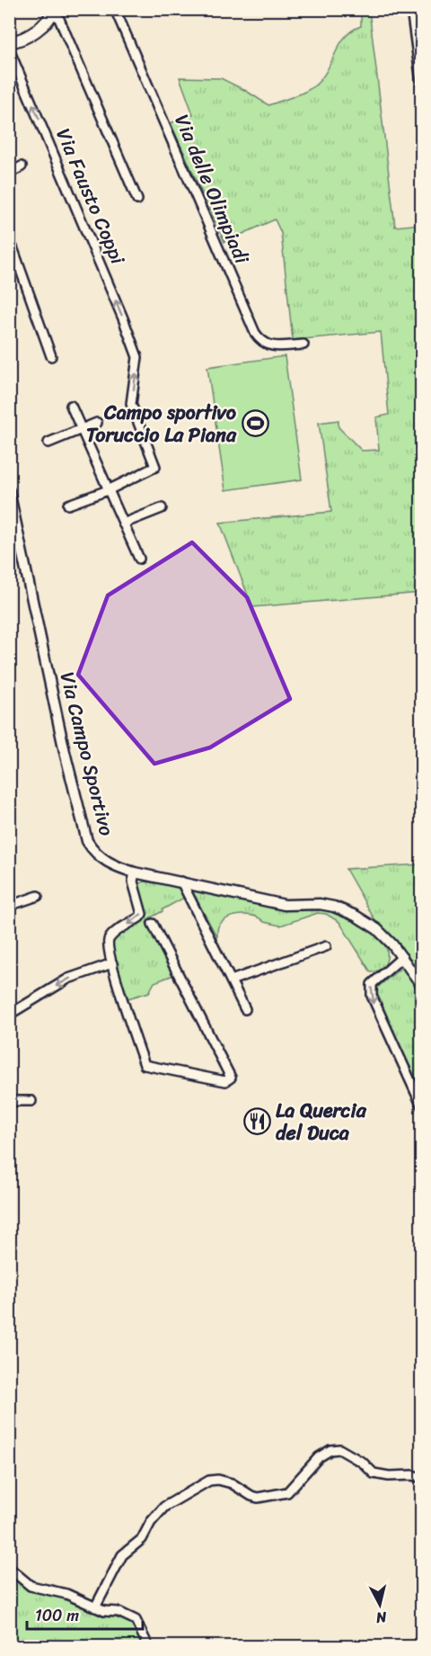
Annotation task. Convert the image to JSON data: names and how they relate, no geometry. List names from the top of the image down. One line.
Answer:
{"streets":{"street":["Via delle Olimpiadi","Via Fausto Coppi","Via Campo Sportivo"]},"places":{"sports":["Campo sportivo Toruccio La Piana"],"restaurant":["La Quercia del Duca"]},"scale_bar":"100 m","north":"bottom"}
